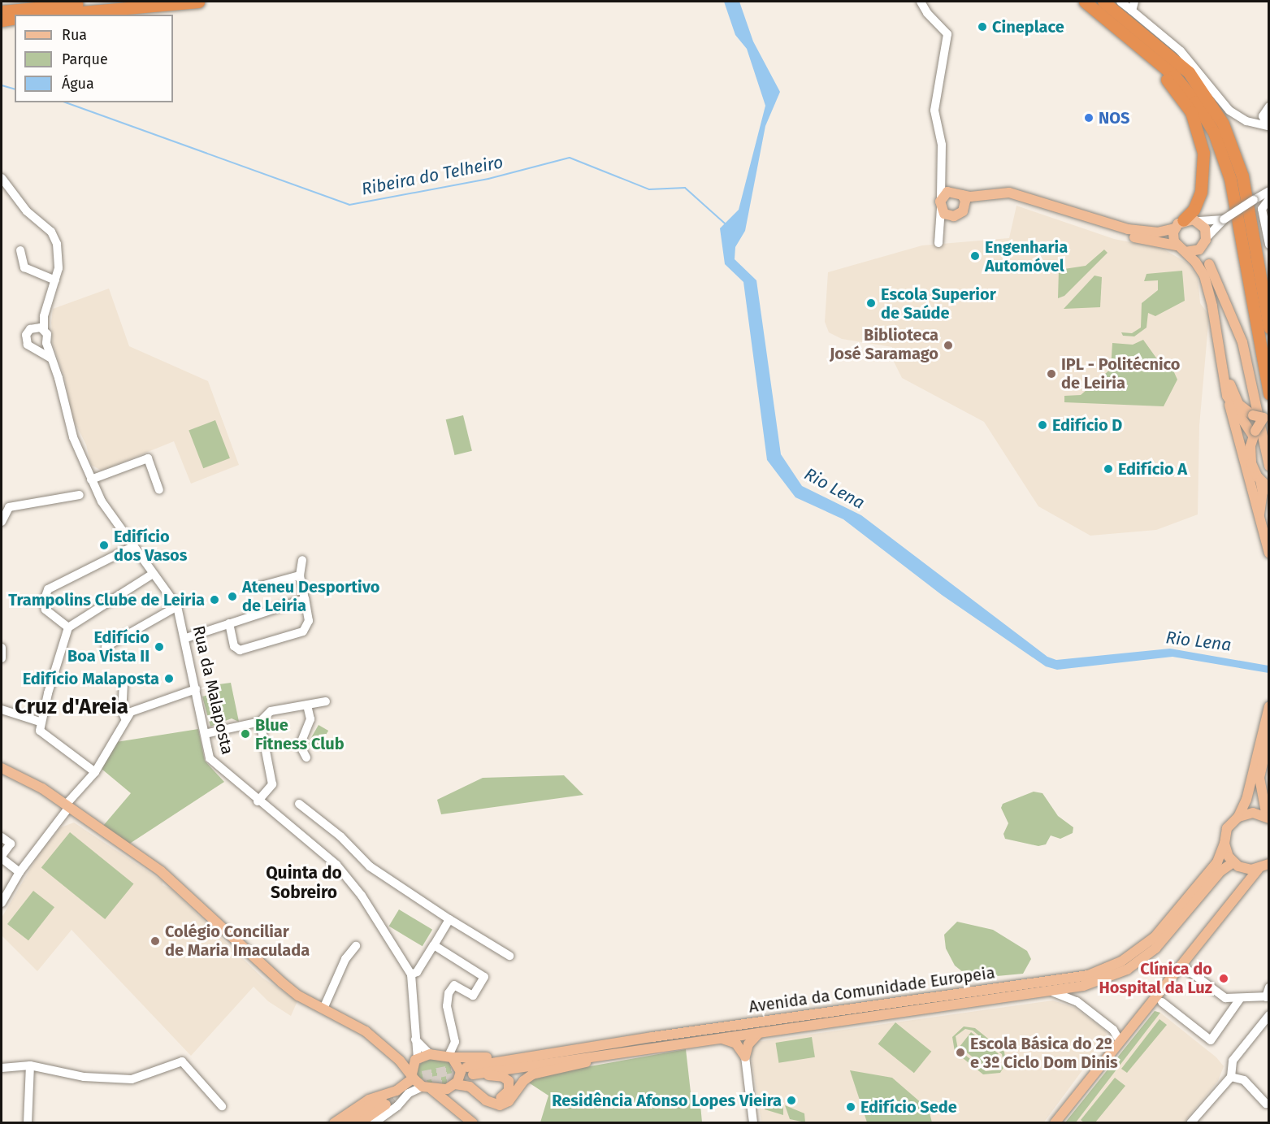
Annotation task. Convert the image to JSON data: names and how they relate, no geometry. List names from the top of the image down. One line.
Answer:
{"streets":{"main road":["Avenida da Comunidade Europeia"],"street":["Rua da Malaposta"]},"districts":["Cruz d'Areia","Quinta do Sobreiro"],"water":["Ribeira do Telheiro","Rio Lena"],"places":["Cineplace","NOS","Engenharia Automóvel","Escola Superior de Saúde","Biblioteca José Saramago","IPL - Politécnico de Leiria","Edifício D","Edifício A","Edifício dos Vasos","Ateneu Desportivo de Leiria","Trampolins Clube de Leiria","Edifício Boa Vista II","Edifício Malaposta","Blue Fitness Club","Colégio Conciliar de Maria Imaculada","Clínica do Hospital da Luz","Escola Básica do 2º e 3º Ciclo Dom Dinis","Residência Afonso Lopes Vieira","Edifício Sede"],"legend":["Rua","Parque","Água"]}
